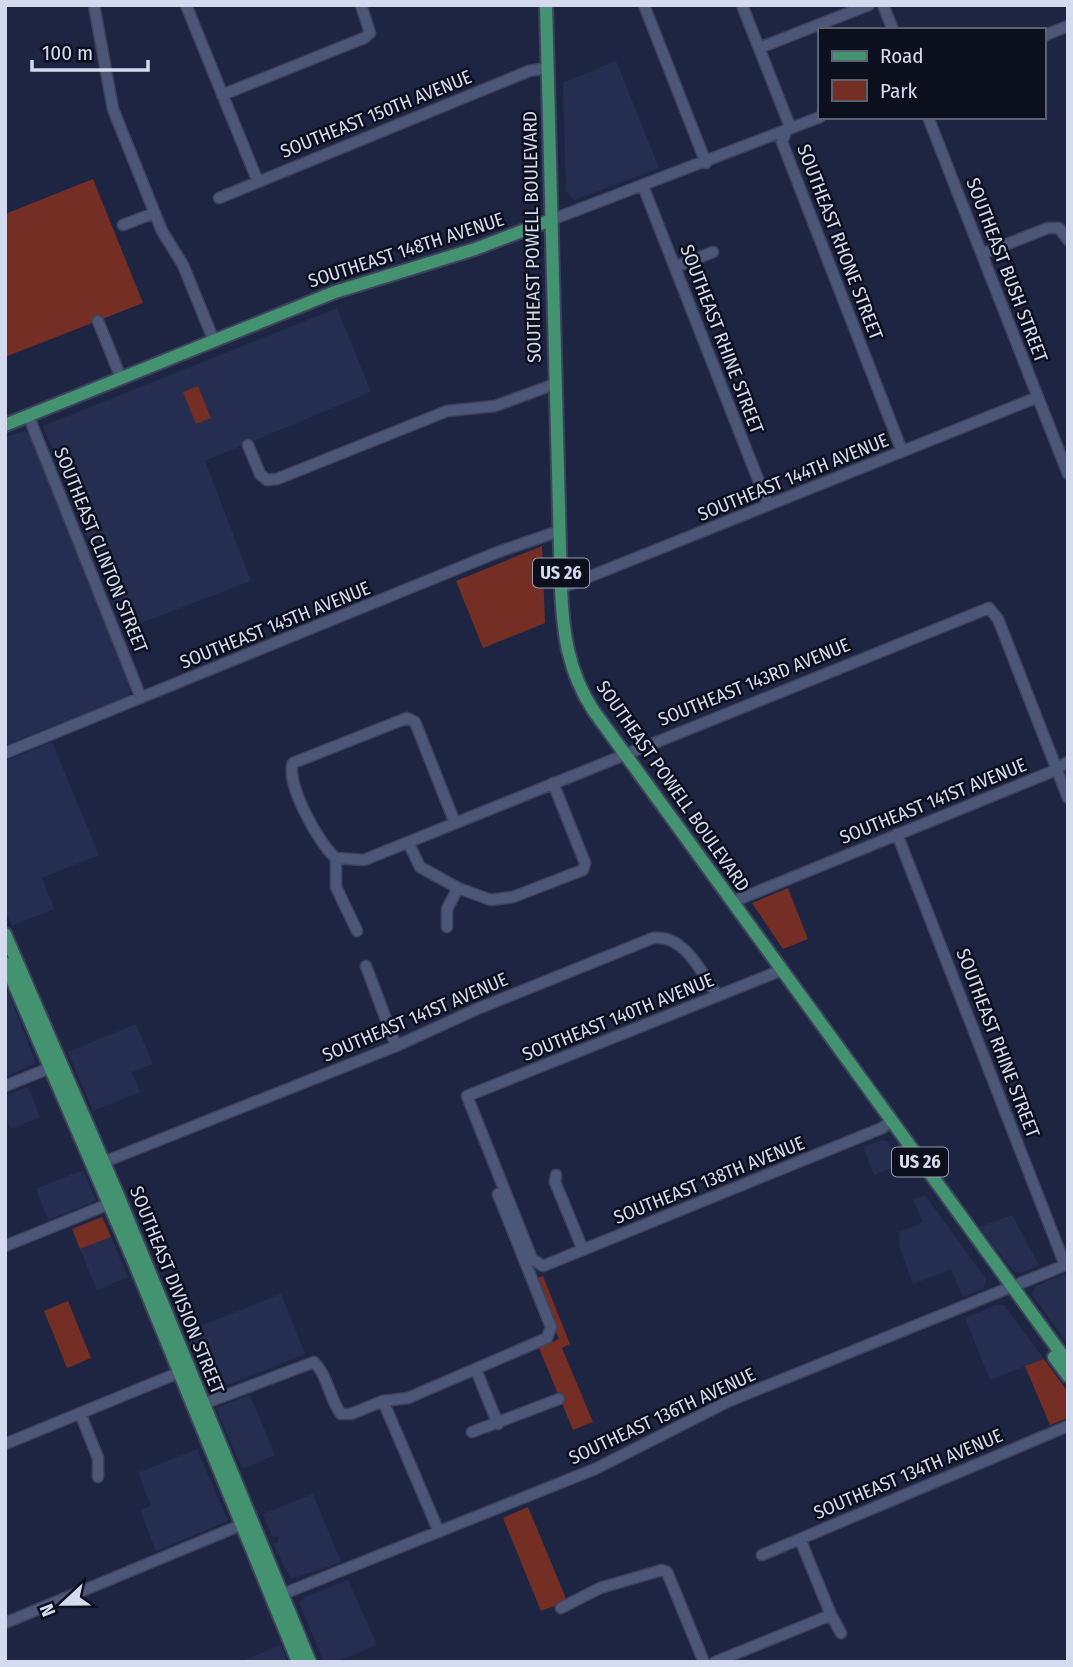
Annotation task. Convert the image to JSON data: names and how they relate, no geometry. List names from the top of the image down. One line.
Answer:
{"streets":{"main road":["SOUTHEAST POWELL BOULEVARD","SOUTHEAST 148TH AVENUE","US 26","SOUTHEAST DIVISION STREET"],"street":["SOUTHEAST 150TH AVENUE","SOUTHEAST RHONE STREET","SOUTHEAST BUSH STREET","SOUTHEAST RHINE STREET","SOUTHEAST 144TH AVENUE","SOUTHEAST CLINTON STREET","SOUTHEAST 145TH AVENUE","SOUTHEAST 143RD AVENUE","SOUTHEAST 141ST AVENUE","SOUTHEAST 140TH AVENUE","SOUTHEAST 138TH AVENUE","SOUTHEAST 136TH AVENUE","SOUTHEAST 134TH AVENUE"]},"crossings":[["SOUTHEAST 150TH AVENUE","SOUTHEAST POWELL BOULEVARD"],["SOUTHEAST POWELL BOULEVARD","SOUTHEAST 148TH AVENUE"],["SOUTHEAST POWELL BOULEVARD","SOUTHEAST 144TH AVENUE"],["SOUTHEAST POWELL BOULEVARD","SOUTHEAST 145TH AVENUE"],["SOUTHEAST POWELL BOULEVARD","SOUTHEAST 143RD AVENUE"],["SOUTHEAST POWELL BOULEVARD","SOUTHEAST 141ST AVENUE"],["SOUTHEAST POWELL BOULEVARD","SOUTHEAST 140TH AVENUE"],["SOUTHEAST POWELL BOULEVARD","SOUTHEAST 138TH AVENUE"],["SOUTHEAST POWELL BOULEVARD","SOUTHEAST 136TH AVENUE"],["SOUTHEAST RHONE STREET","SOUTHEAST 148TH AVENUE"],["SOUTHEAST RHONE STREET","SOUTHEAST 144TH AVENUE"],["SOUTHEAST 148TH AVENUE","SOUTHEAST RHINE STREET"],["SOUTHEAST 148TH AVENUE","SOUTHEAST CLINTON STREET"],["SOUTHEAST BUSH STREET","SOUTHEAST 144TH AVENUE"],["SOUTHEAST RHINE STREET","SOUTHEAST 144TH AVENUE"],["SOUTHEAST RHINE STREET","SOUTHEAST 141ST AVENUE"],["SOUTHEAST RHINE STREET","SOUTHEAST 136TH AVENUE"],["SOUTHEAST CLINTON STREET","SOUTHEAST 145TH AVENUE"],["SOUTHEAST 143RD AVENUE","SOUTHEAST 141ST AVENUE"],["SOUTHEAST 141ST AVENUE","SOUTHEAST 140TH AVENUE"],["SOUTHEAST 141ST AVENUE","SOUTHEAST DIVISION STREET"],["SOUTHEAST 140TH AVENUE","SOUTHEAST 138TH AVENUE"],["SOUTHEAST DIVISION STREET","SOUTHEAST 136TH AVENUE"]],"legend":["Road","Park"],"scale_bar":"100 m","north":"left"}
